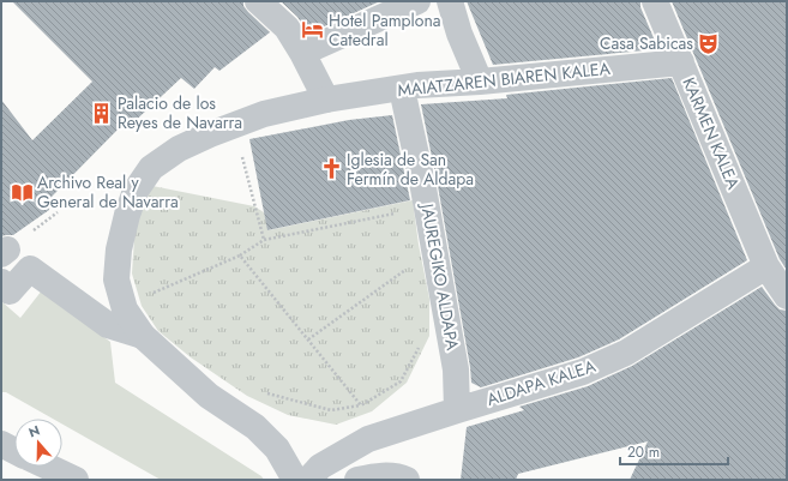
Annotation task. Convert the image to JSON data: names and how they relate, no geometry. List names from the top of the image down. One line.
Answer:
{"streets":{"street":["MAIATZAREN BIAREN KALEA","KARMEN KALEA","JAUREGIKO ALDAPA","ALDAPA KALEA"]},"crossings":[["MAIATZAREN BIAREN KALEA","KARMEN KALEA"],["MAIATZAREN BIAREN KALEA","JAUREGIKO ALDAPA"],["KARMEN KALEA","ALDAPA KALEA"],["JAUREGIKO ALDAPA","ALDAPA KALEA"]],"places":{"hotel":["Hotel Pamplona Catedral"],"theatre":["Casa Sabicas"],"building":["Palacio de los Reyes de Navarra"],"church":["Iglesia de San Fermín de Aldapa"],"library":["Archivo Real y General de Navarra"]},"scale_bar":"20 m","north":"top"}
